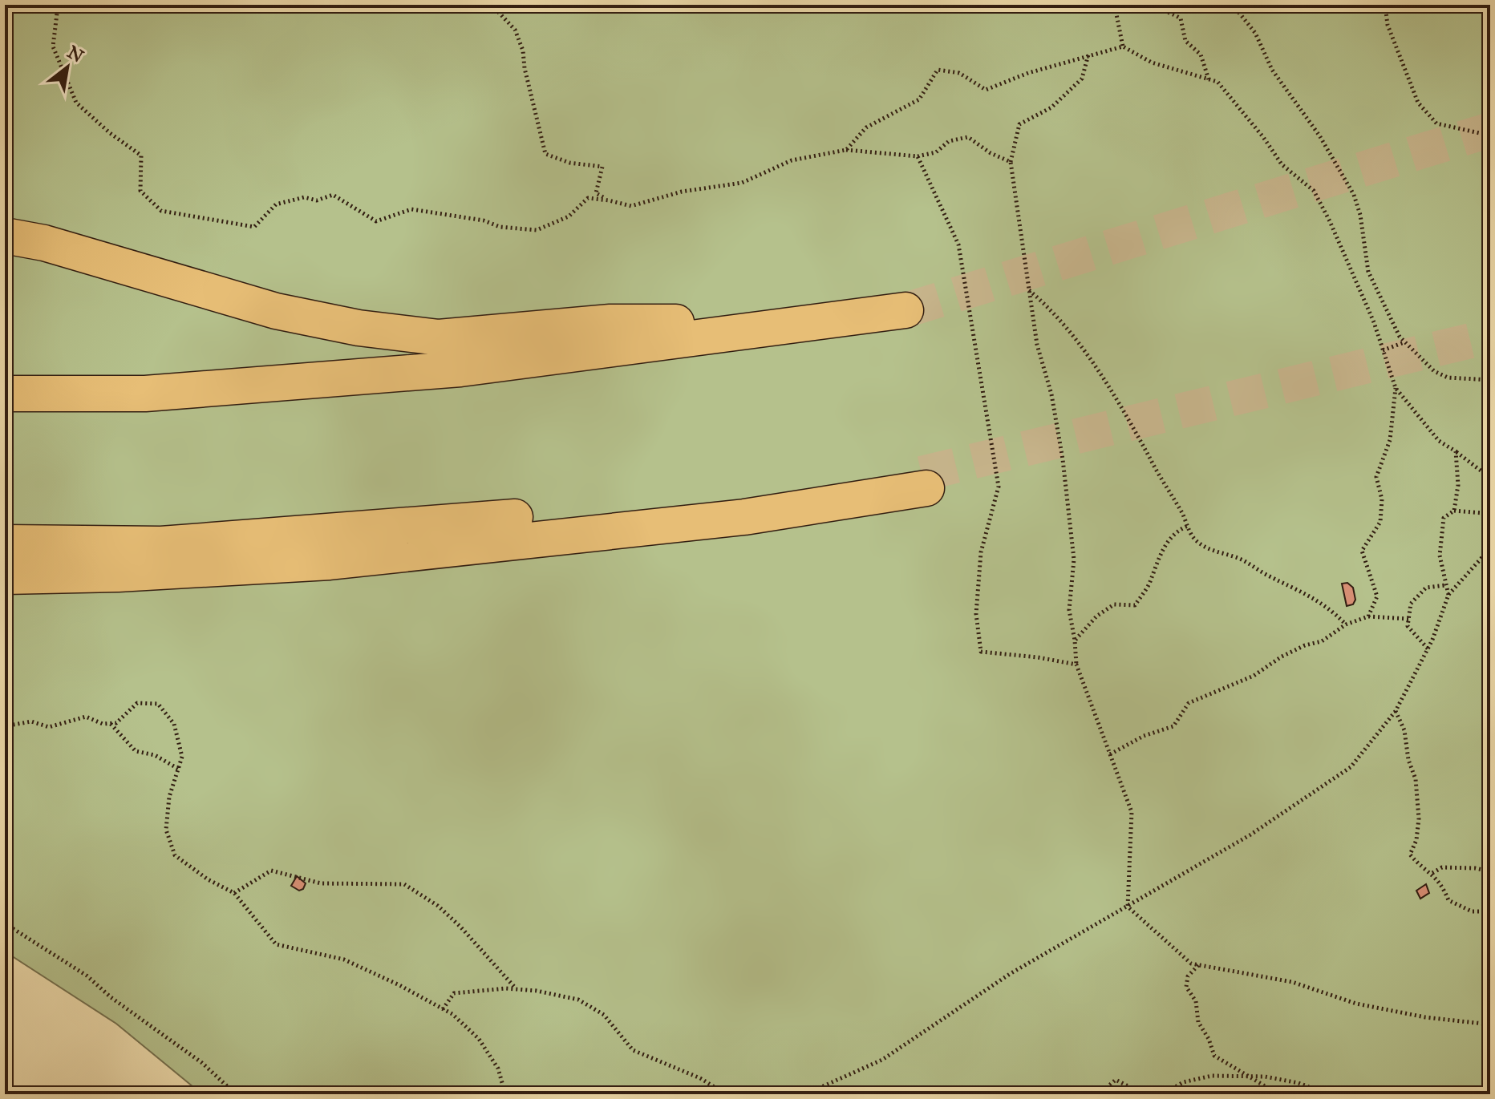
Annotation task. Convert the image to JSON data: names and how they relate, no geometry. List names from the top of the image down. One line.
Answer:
{"north":"top right"}
